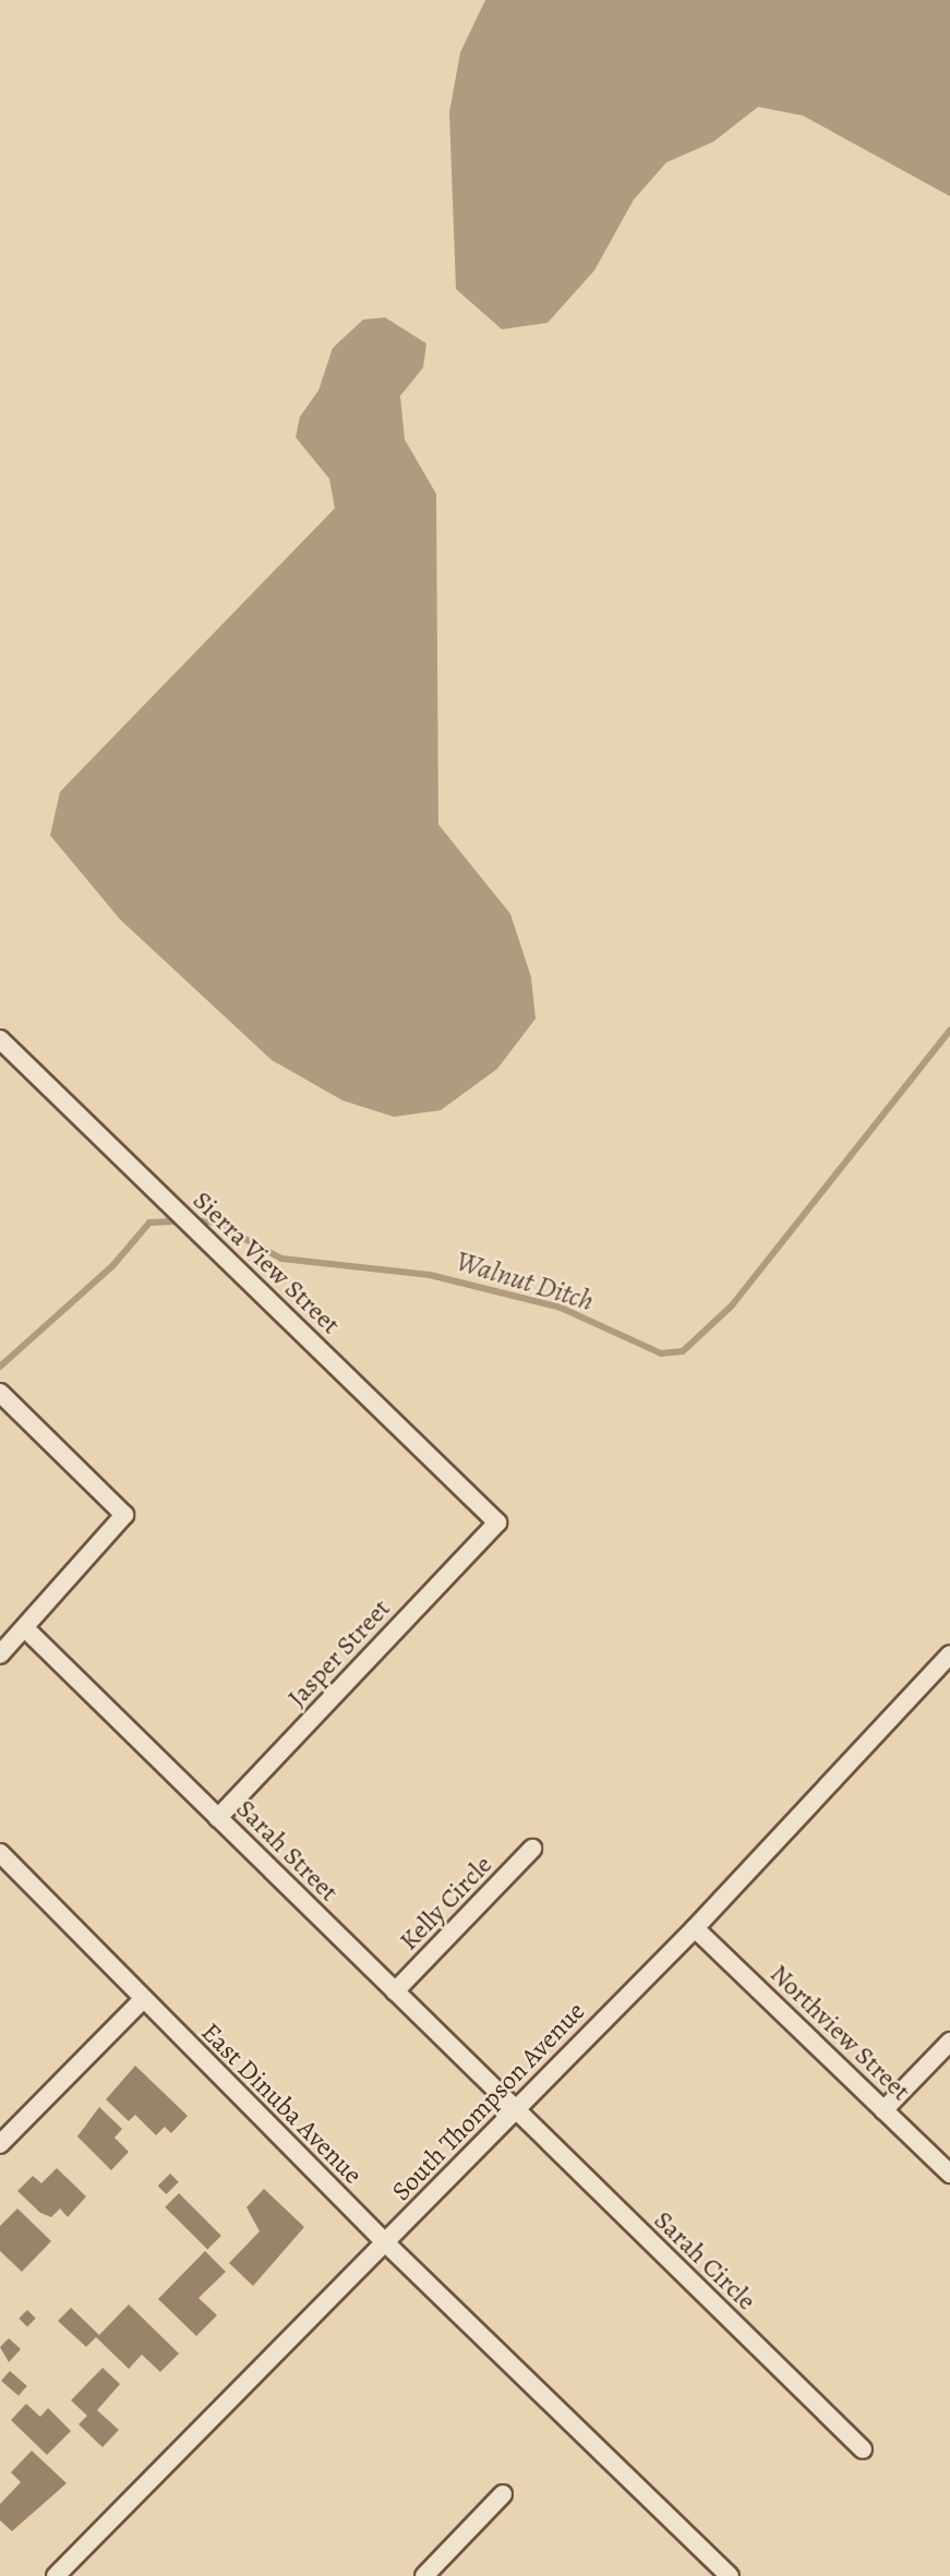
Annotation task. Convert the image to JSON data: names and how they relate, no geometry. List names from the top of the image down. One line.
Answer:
{"streets":{"street":["Sierra View Street","Jasper Street","Sarah Street","Kelly Circle","Northview Street","South Thompson Avenue","East Dinuba Avenue","Sarah Circle"]},"crossings":[["Sierra View Street","Jasper Street"],["Jasper Street","Sarah Street"],["Sarah Street","Kelly Circle"],["Sarah Street","South Thompson Avenue"],["Sarah Street","Sarah Circle"],["Northview Street","South Thompson Avenue"],["South Thompson Avenue","East Dinuba Avenue"],["South Thompson Avenue","Sarah Circle"]],"water":["Walnut Ditch"]}
